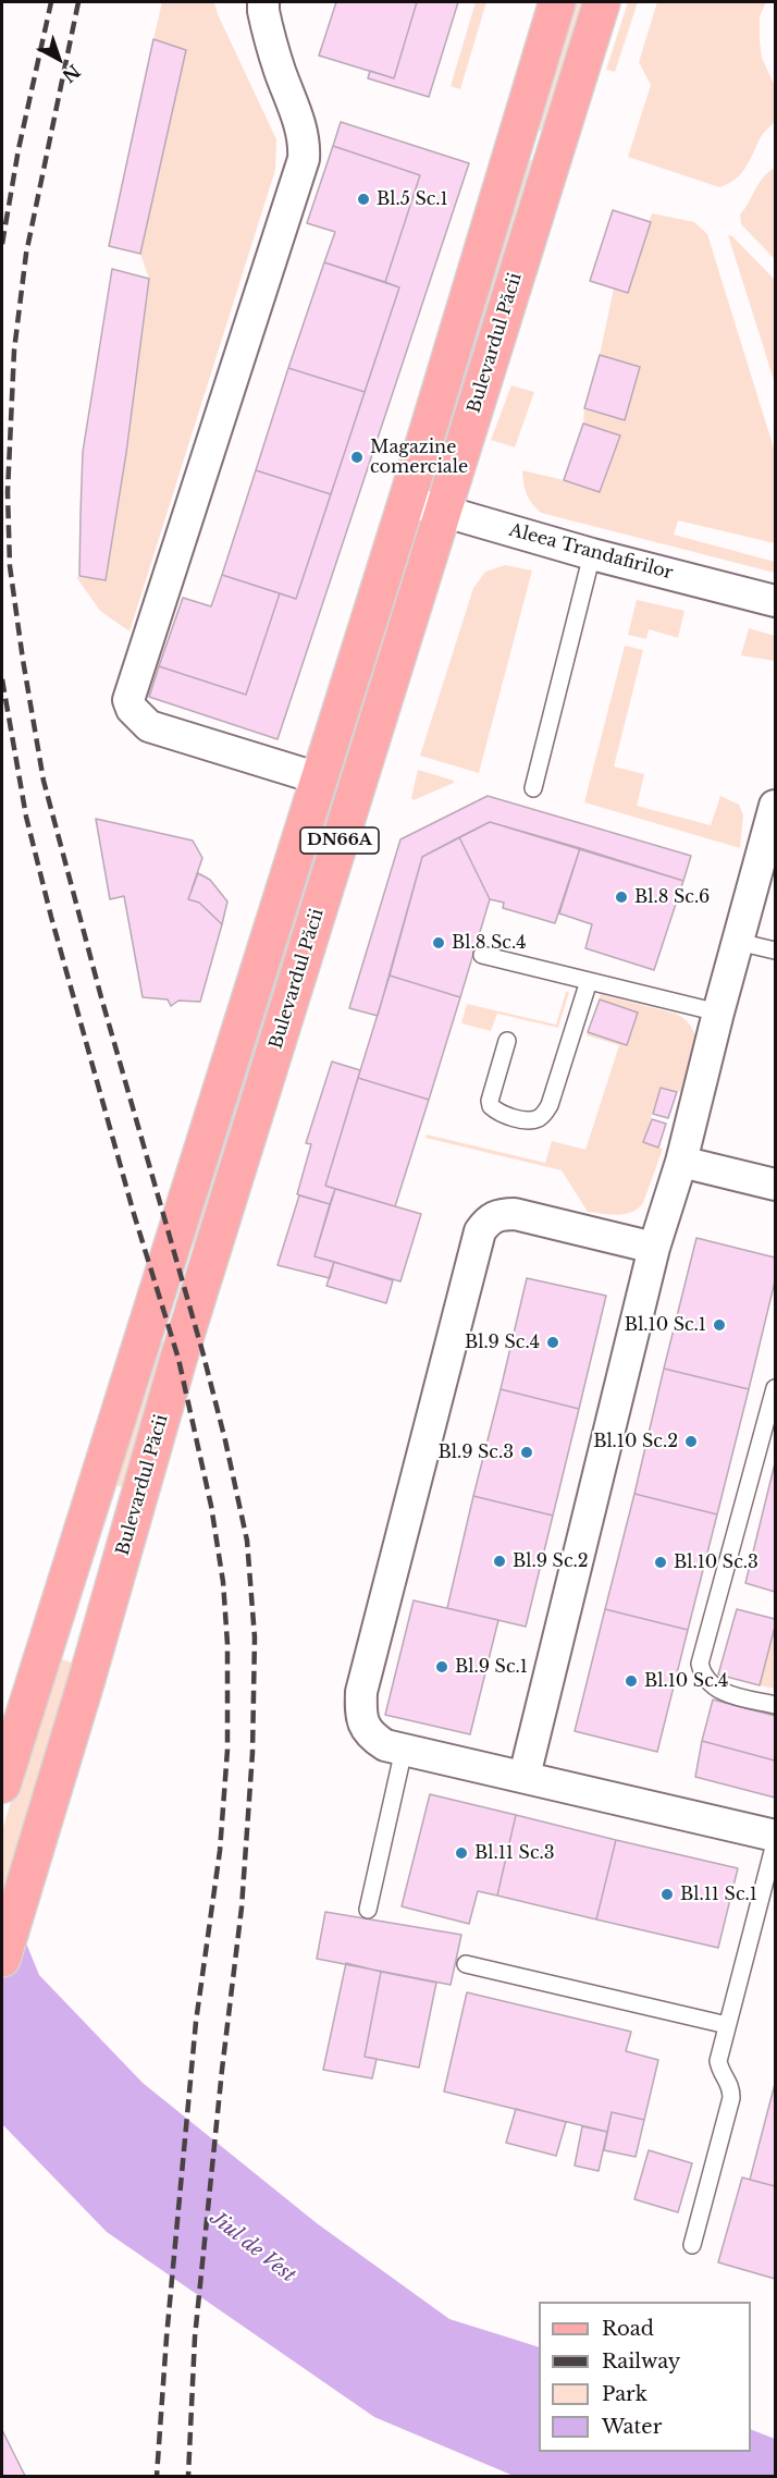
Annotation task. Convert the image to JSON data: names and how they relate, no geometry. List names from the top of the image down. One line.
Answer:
{"streets":{"main road":["Bulevardul Păcii","DN66A"],"street":["Aleea Trandafirilor"]},"crossings":[["Bulevardul Păcii","Aleea Trandafirilor"],["Aleea Trandafirilor","DN66A"]],"water":["Jiul de Vest"],"places":["Bl.5 Sc.1","Magazine comerciale","Bl.8 Sc.6","Bl.8 Sc.4","Bl.10 Sc.1","Bl.9 Sc.4","Bl.10 Sc.2","Bl.9 Sc.3","Bl.9 Sc.2","Bl.10 Sc.3","Bl.9 Sc.1","Bl.10 Sc.4","Bl.11 Sc.3","Bl.11 Sc.1"],"legend":["Road","Railway","Park","Water"],"north":"bottom right"}
